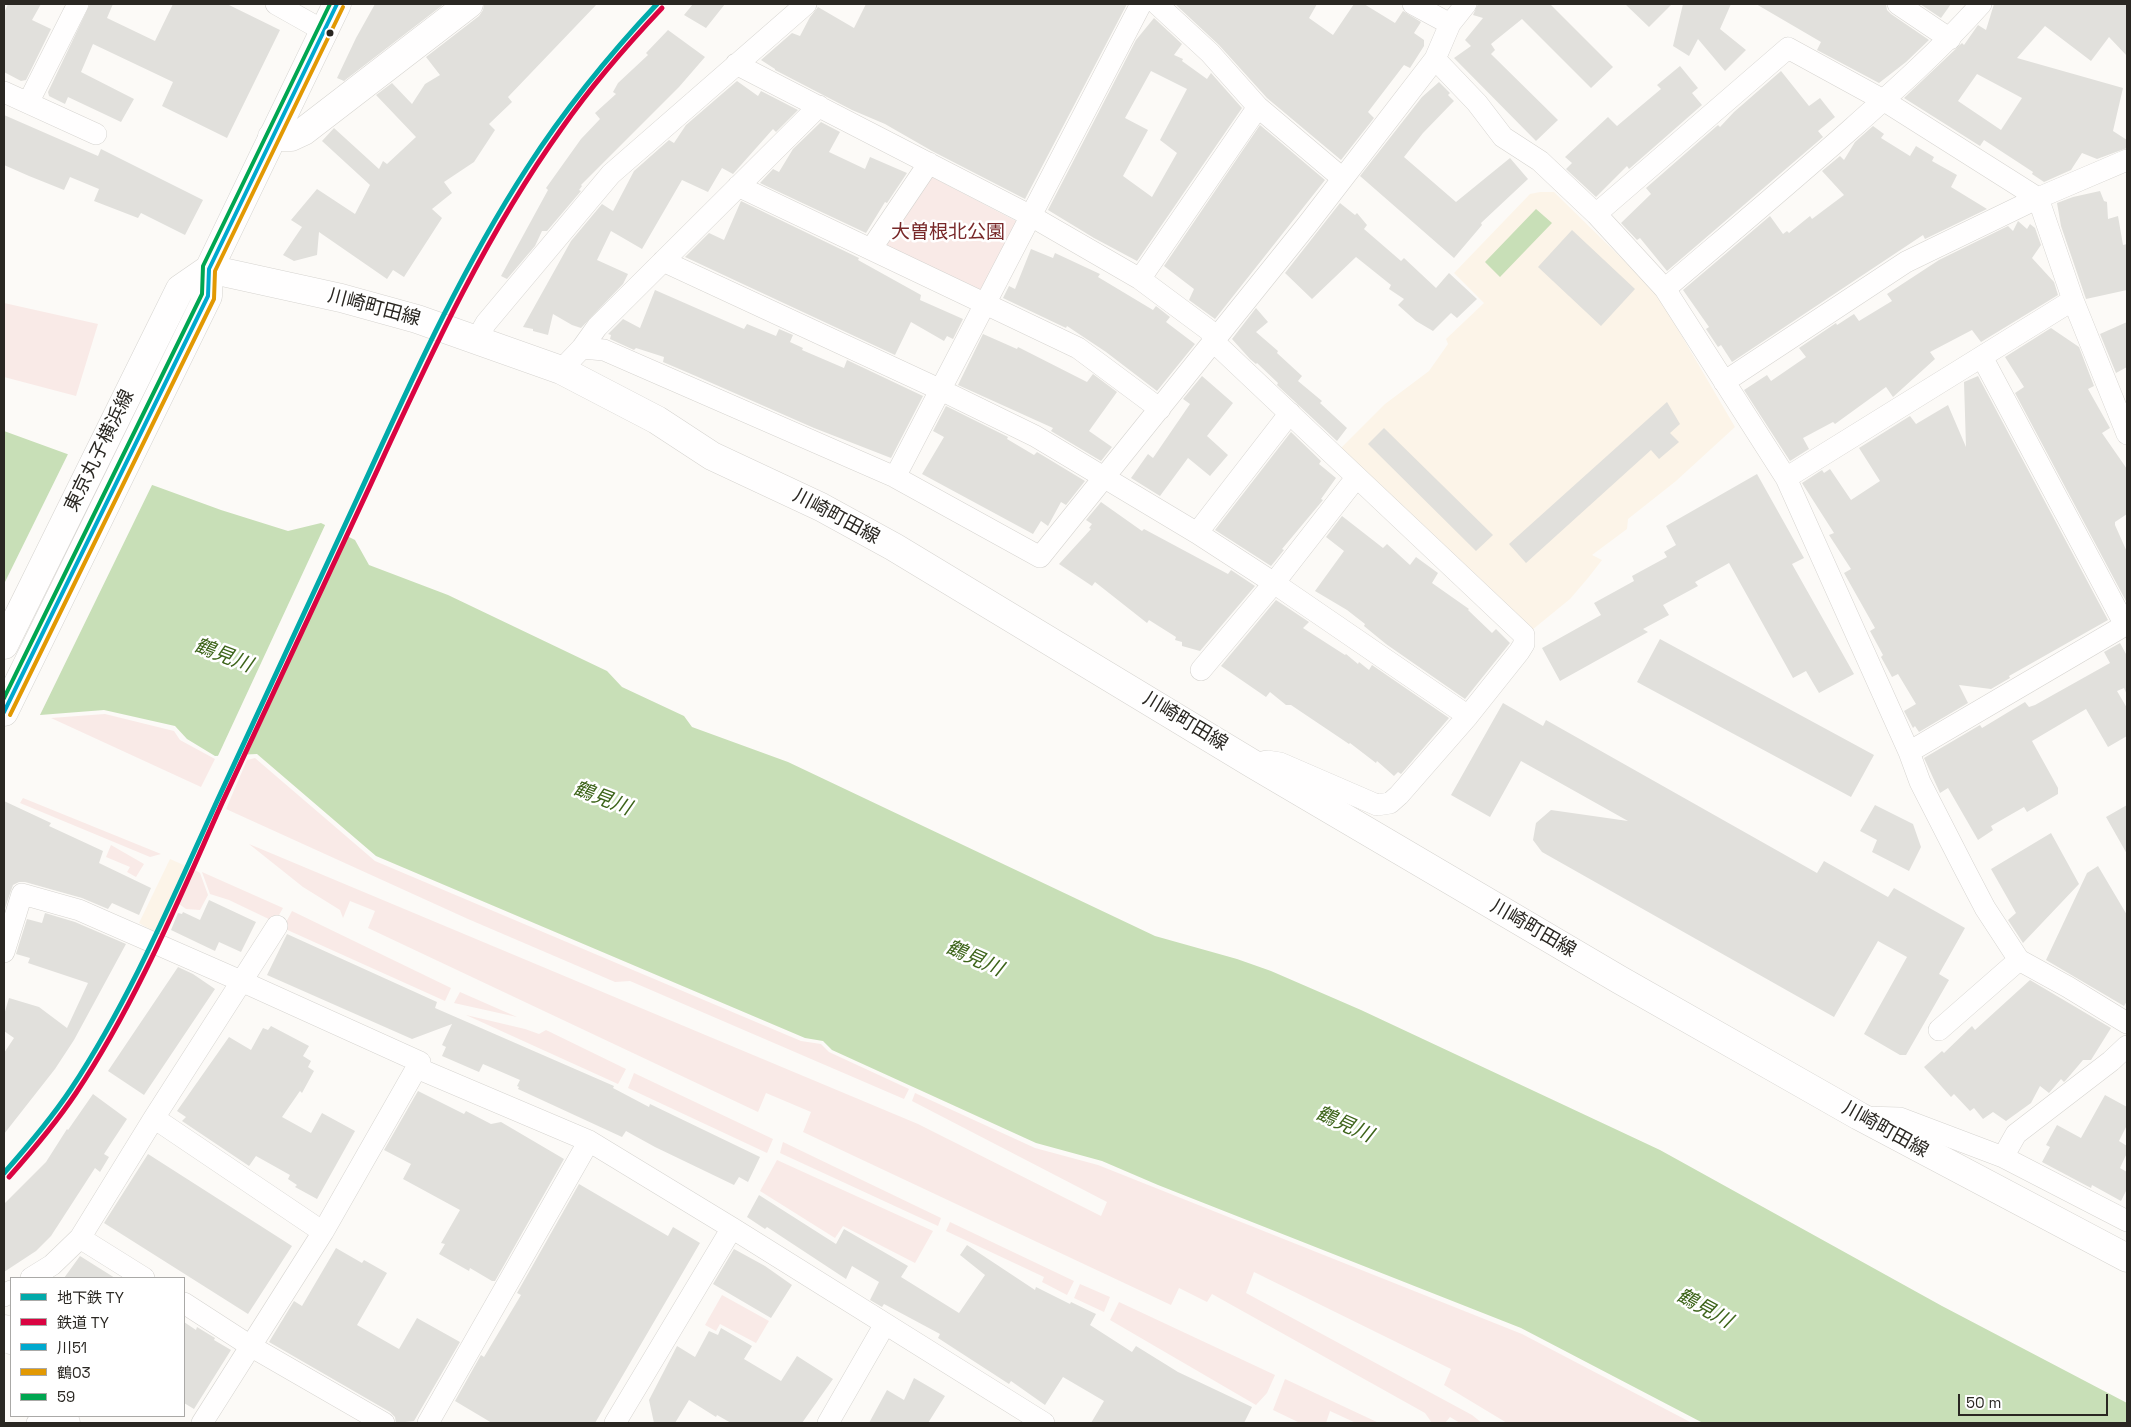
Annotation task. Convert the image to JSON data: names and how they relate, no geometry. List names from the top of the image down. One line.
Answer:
{"streets":{"main road":["川崎町田線","東京丸子横浜線"]},"crossings":[["川崎町田線","東京丸子横浜線"]],"water":["鶴見川"],"parks":["大曽根北公園"],"lines":["metro line TY","transit line 川51","transit line 59","transit line 鶴03","rail line TY"],"legend":["地下鉄 TY","鉄道 TY","川51","鶴03","59"],"scale_bar":"50 m"}
